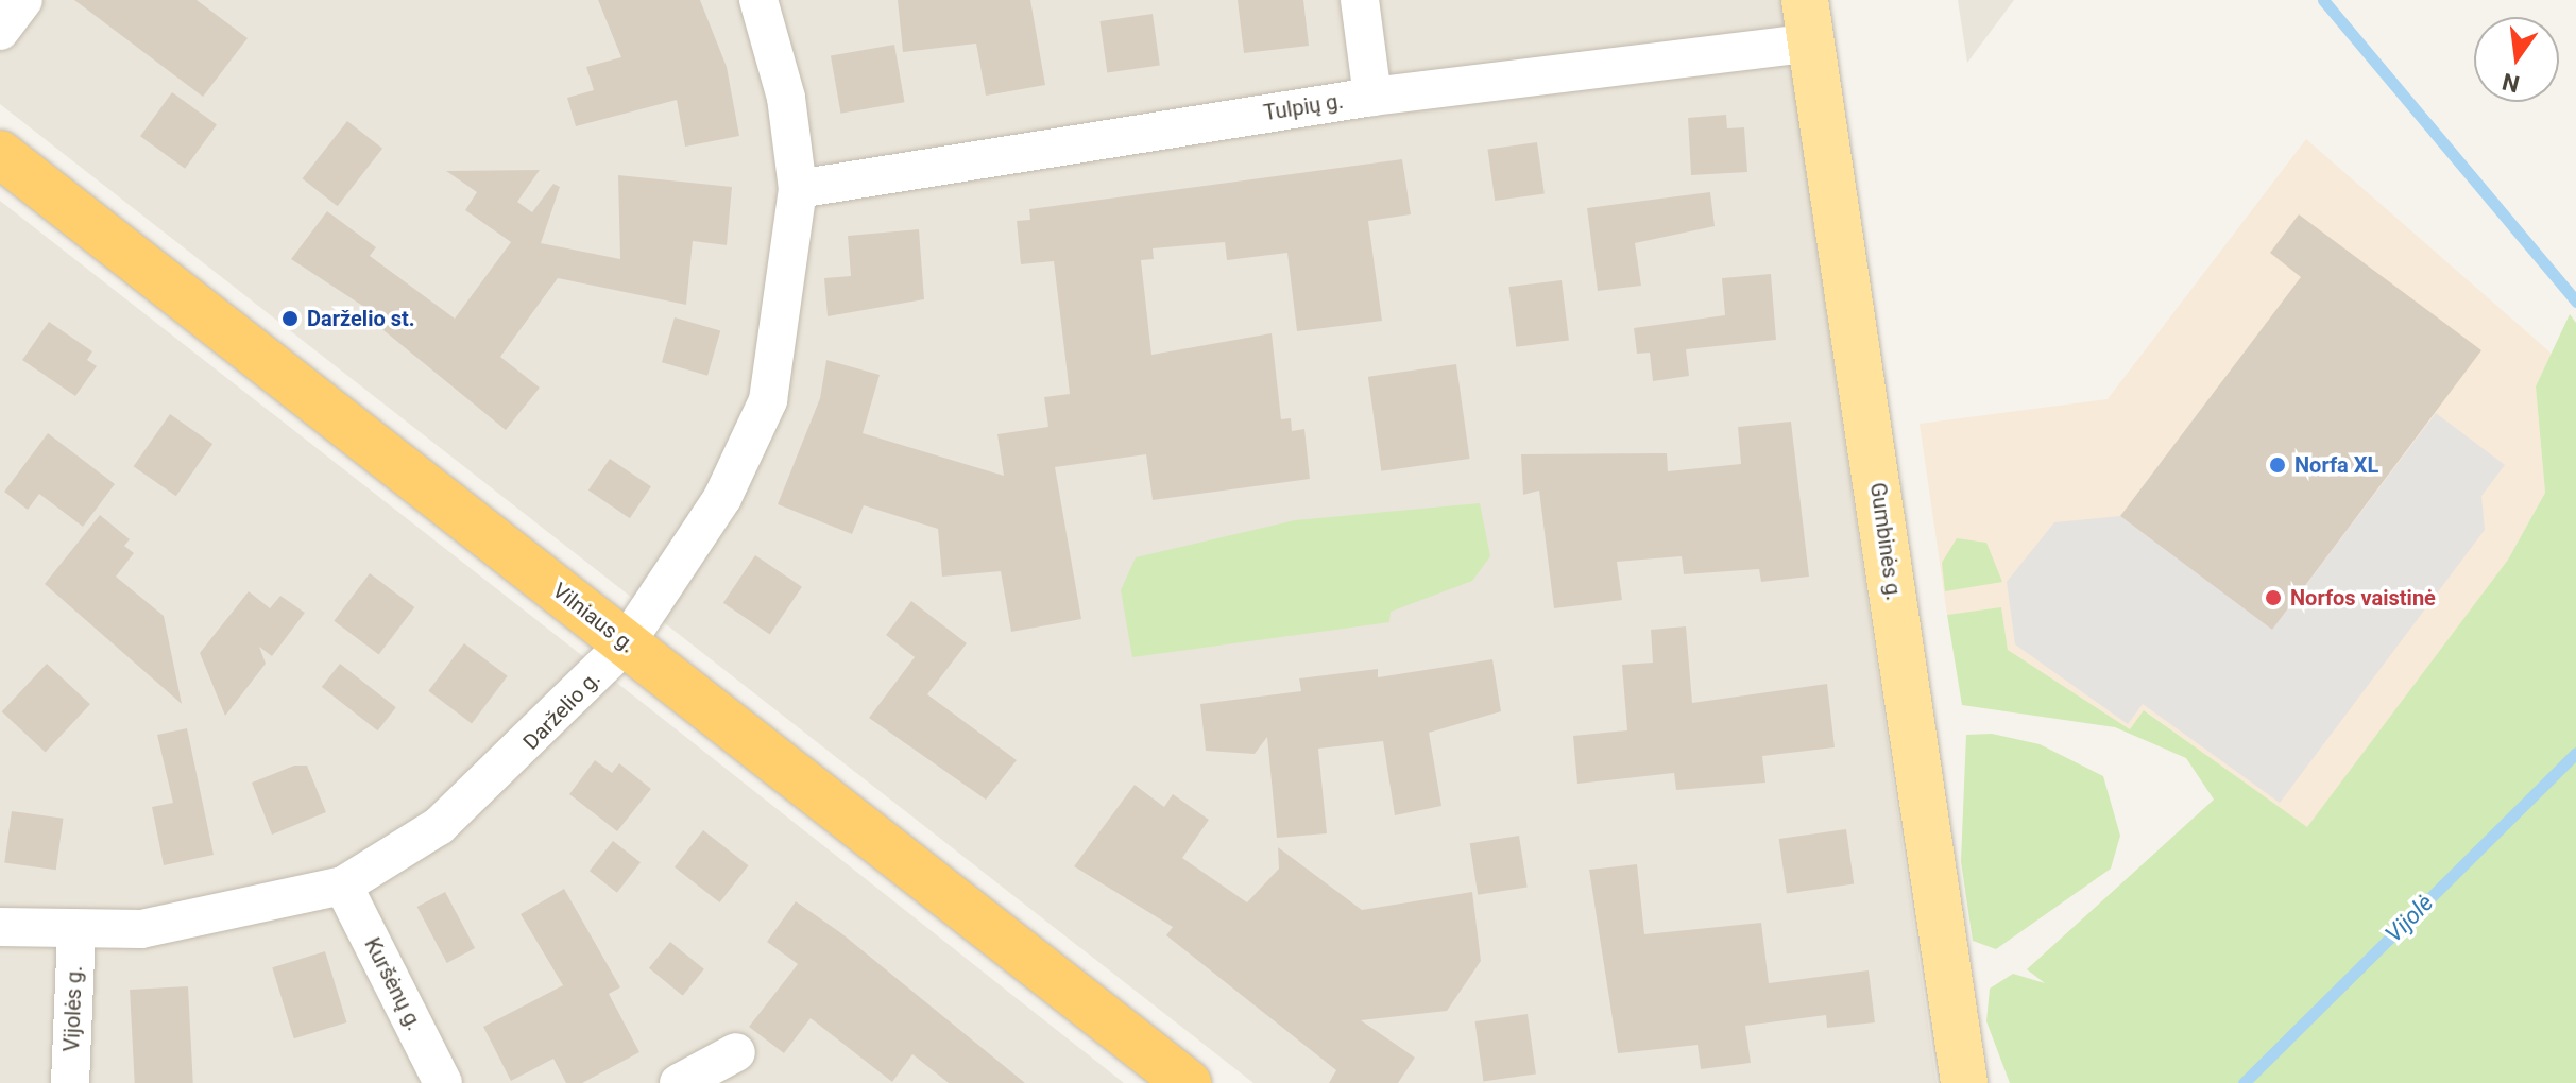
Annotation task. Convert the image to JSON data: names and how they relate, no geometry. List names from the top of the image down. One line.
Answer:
{"streets":{"highway":["Vilniaus g."],"main road":["Gumbinės g."],"street":["Tulpių g.","Darželio g.","Kuršėnų g.","Vijolės g."]},"crossings":[["Tulpių g.","Gumbinės g."],["Tulpių g.","Darželio g."],["Vilniaus g.","Darželio g."],["Darželio g.","Kuršėnų g."],["Darželio g.","Vijolės g."]],"water":["Vijolė"],"places":["Darželio st.","Norfa XL","Norfos vaistinė"],"north":"bottom"}
